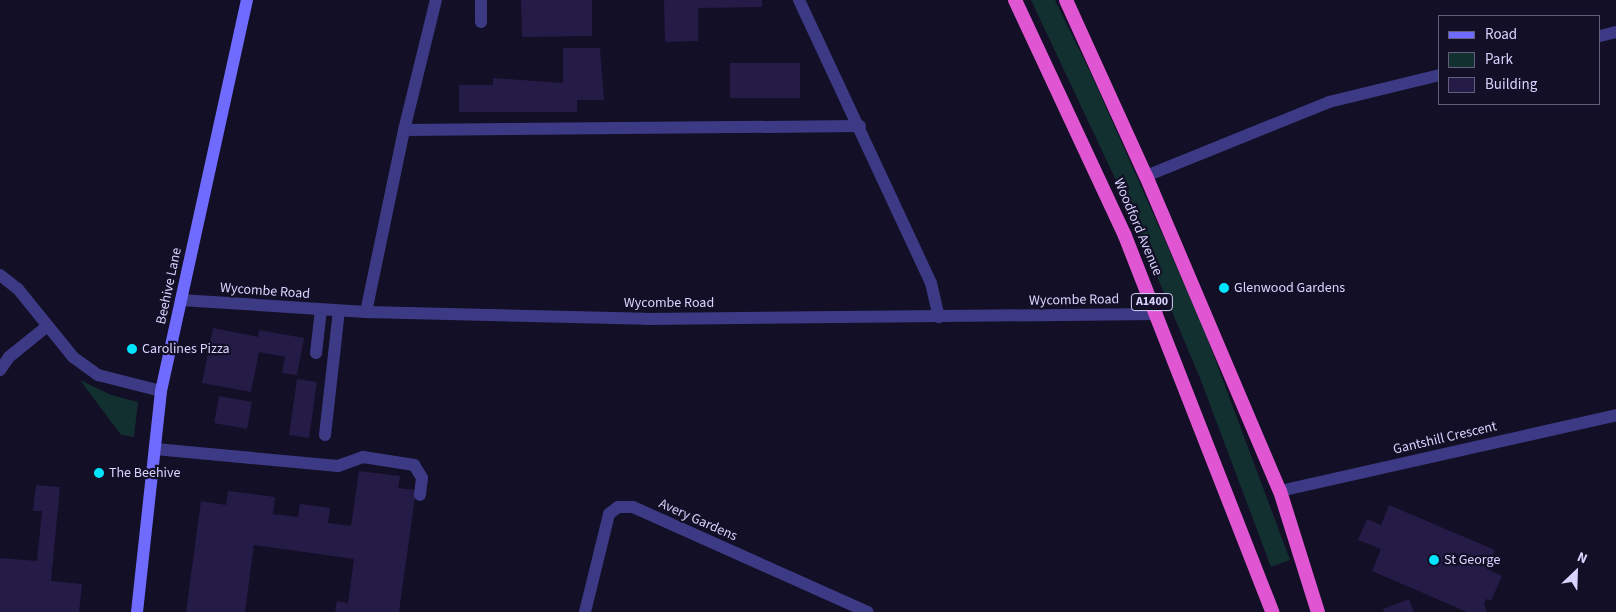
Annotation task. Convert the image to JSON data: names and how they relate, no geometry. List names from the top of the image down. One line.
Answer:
{"streets":{"highway":["Woodford Avenue","A1400"],"main road":["Beehive Lane"],"street":["Wycombe Road","Gantshill Crescent","Avery Gardens"]},"crossings":[["Woodford Avenue","Wycombe Road"],["Woodford Avenue","Gantshill Crescent"],["Beehive Lane","Wycombe Road"]],"places":["Glenwood Gardens","Carolines Pizza","The Beehive","St George"],"legend":["Road","Park","Building"],"north":"top right"}
